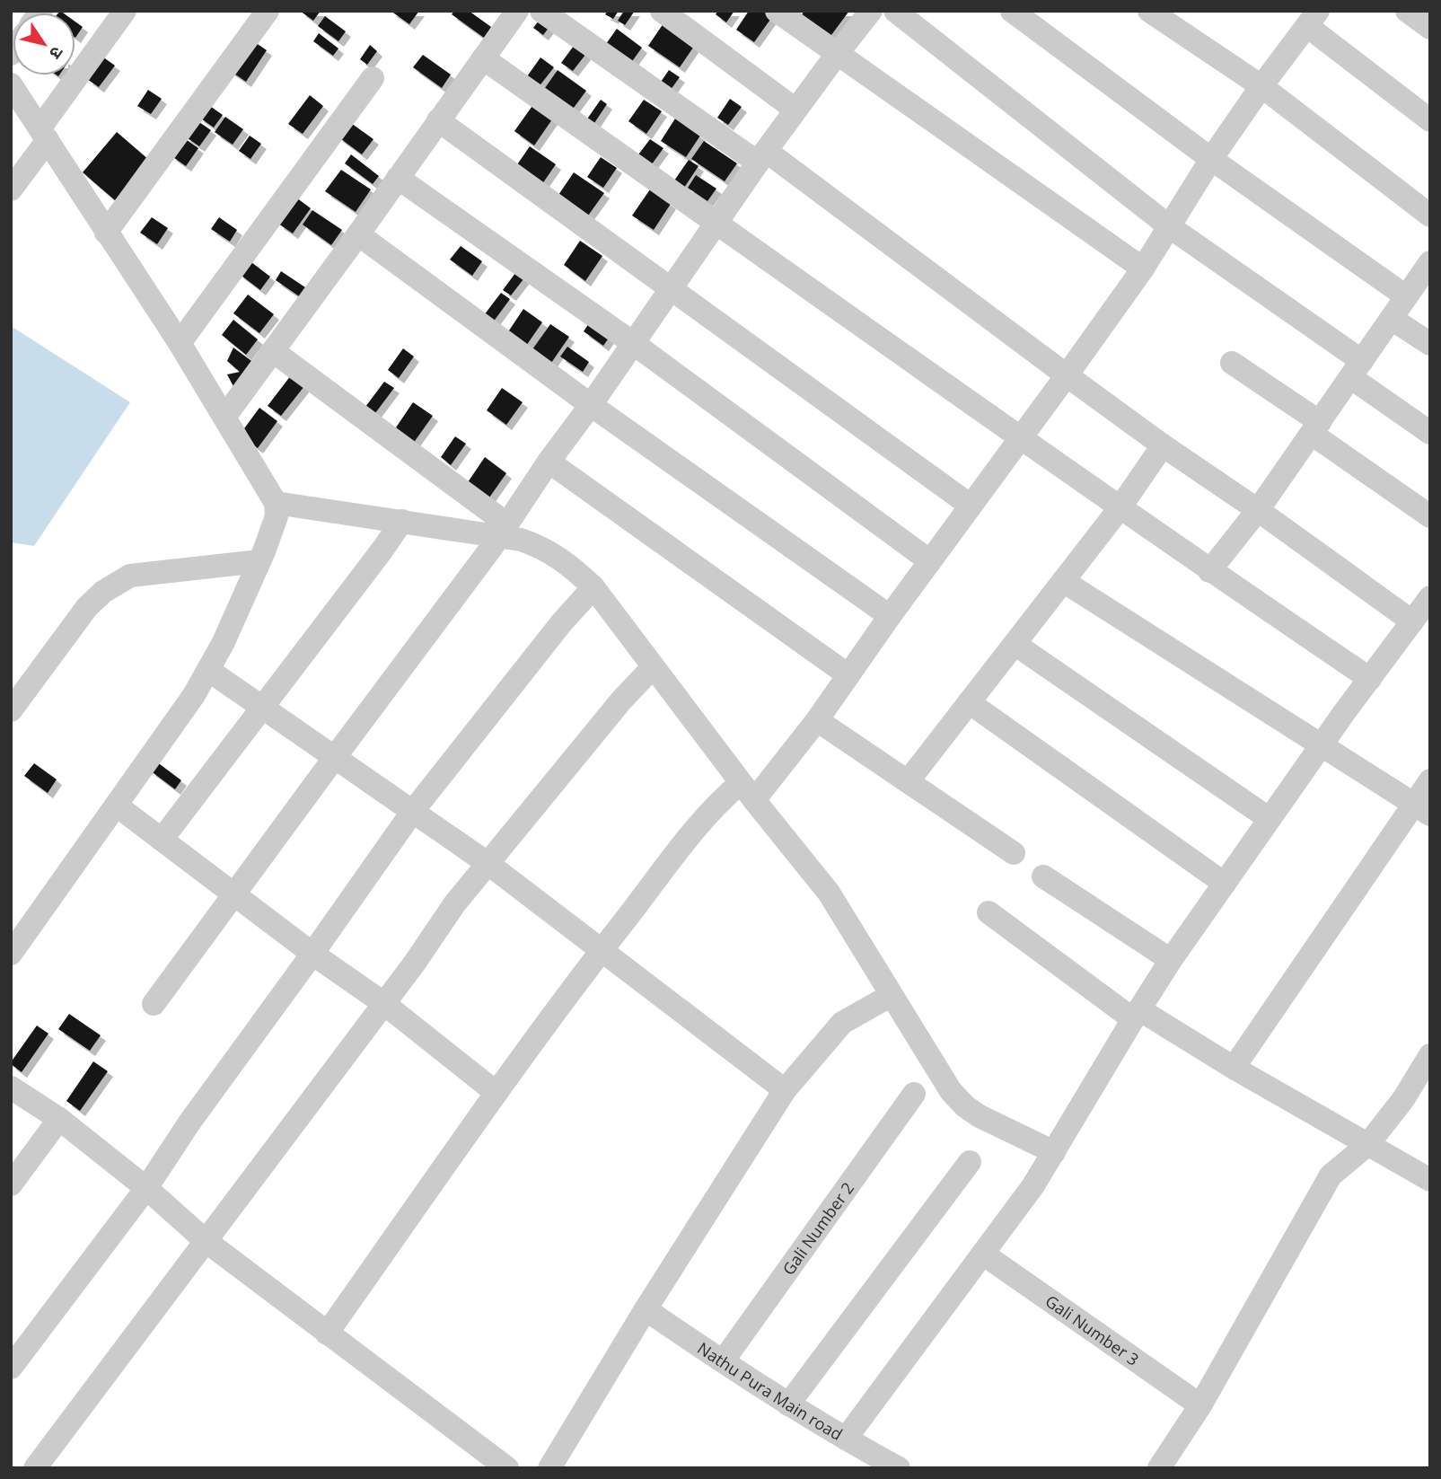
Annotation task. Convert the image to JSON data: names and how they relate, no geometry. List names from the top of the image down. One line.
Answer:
{"streets":{"street":["Gali Number 2","Gali Number 3","Nathu Pura Main road"]},"crossings":[["Gali Number 2","Nathu Pura Main road"]],"north":"bottom right"}
